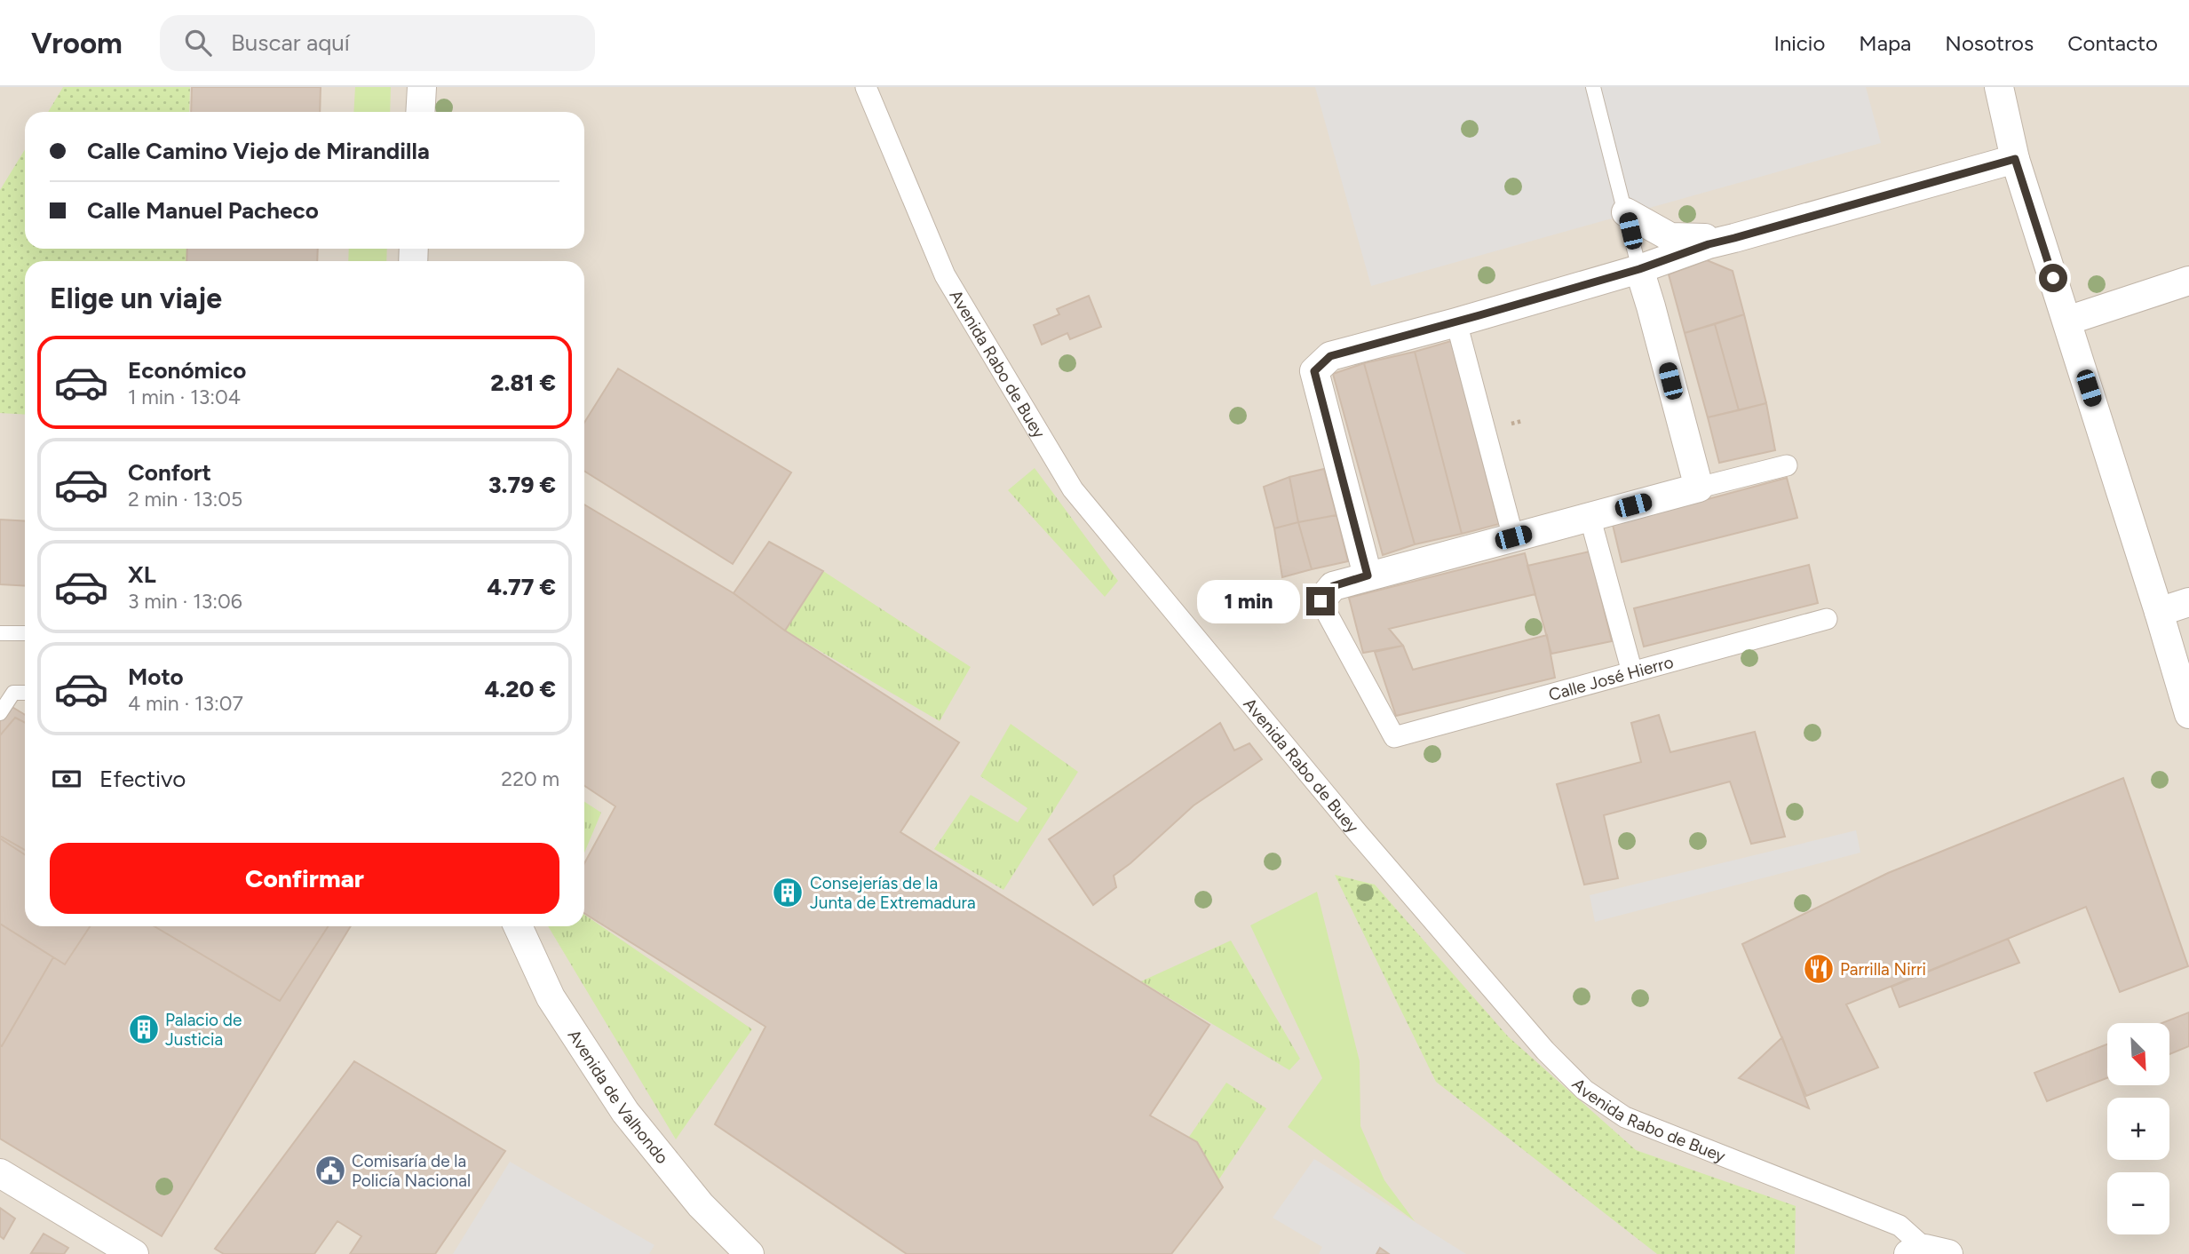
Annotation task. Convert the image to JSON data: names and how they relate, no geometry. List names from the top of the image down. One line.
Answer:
{"streets":{"street":["Avenida Rabo de Buey","Calle José Hierro","Avenida de Valhondo"]},"places":{"building":["Consejerías de la Junta de Extremadura","Palacio de Justicia"],"restaurant":["Parrilla Nirri"],"public building":["Comisaría de la Policía Nacional"]},"north":"bottom right","page":{"header":"Vroom","search":"Buscar aquí","nav":["Inicio","Mapa","Nosotros","Contacto"],"banner":["Calle Camino Viejo de Mirandilla","Calle Manuel Pacheco"],"heading":"Elige un viaje","list":[{"name":"Económico","note":"1 min · 13:04","value":"2.81 €"},{"name":"Confort","note":"2 min · 13:05","value":"3.79 €"},{"name":"XL","note":"3 min · 13:06","value":"4.77 €"},{"name":"Moto","note":"4 min · 13:07","value":"4.20 €"}],"bubble":"1 min","pay":["Efectivo","220 m"],"buttons":"Confirmar","map_buttons":["+","−"]}}
